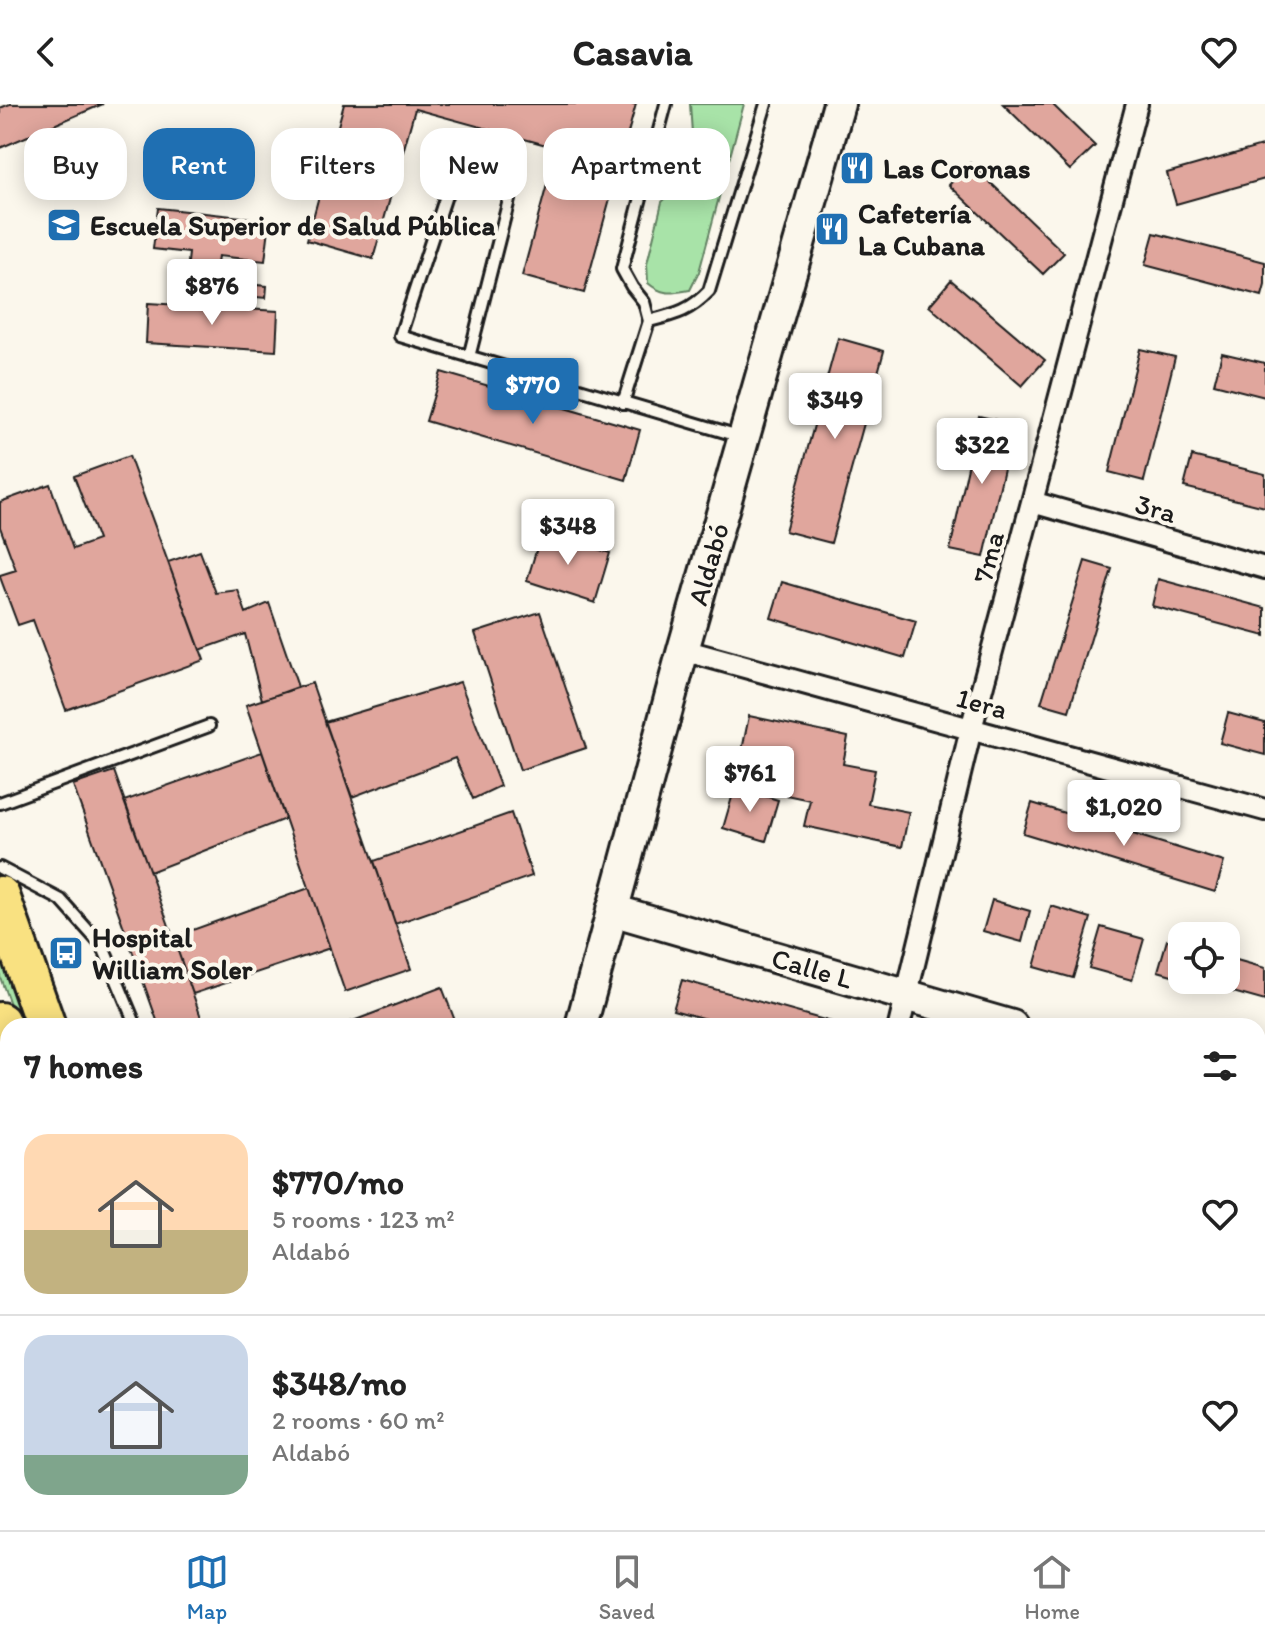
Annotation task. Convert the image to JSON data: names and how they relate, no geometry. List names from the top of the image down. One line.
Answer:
{"streets":{"main road":["Aldabó","Calle L"],"street":["3ra","7ma","1era"]},"crossings":[["3ra","7ma"],["7ma","1era"],["7ma","Calle L"],["Aldabó","1era"],["Aldabó","Calle L"]],"places":{"restaurant":["Las Coronas","Cafetería La Cubana"],"school or university":["Escuela Superior de Salud Pública"],"bus stop":["Hospital William Soler"]},"page":{"header":"Casavia","chip":["Buy","Rent","Filters","New","Apartment"],"price":["$876","$770","$349","$322","$348","$761","$1,020"],"heading":"7 homes","list":[{"name":"$770/mo","note":"5 rooms · 123 m² · Aldabó"},{"name":"$348/mo","note":"2 rooms · 60 m² · Aldabó"}],"tabs":["Map","Saved","Home"]}}
